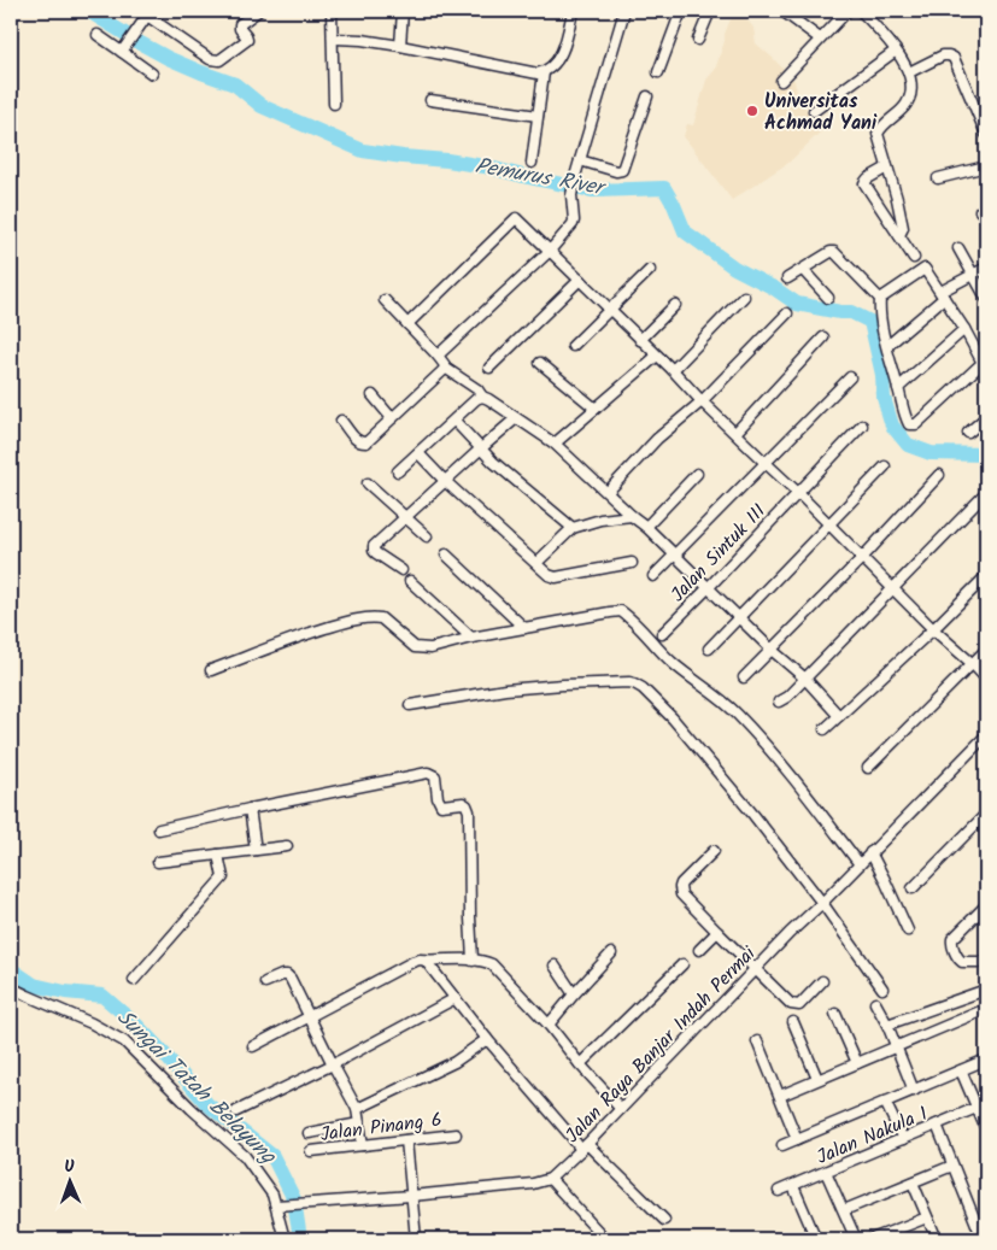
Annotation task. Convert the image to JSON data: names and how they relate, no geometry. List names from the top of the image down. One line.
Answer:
{"streets":{"street":["Jalan Sintuk III","Jalan Raya Banjar Indah Permai","Jalan Pinang 6","Jalan Nakula 1"]},"water":["Pemurus River","Sungai Tatah Belayung"],"places":["Universitas Achmad Yani"],"north":"top"}
